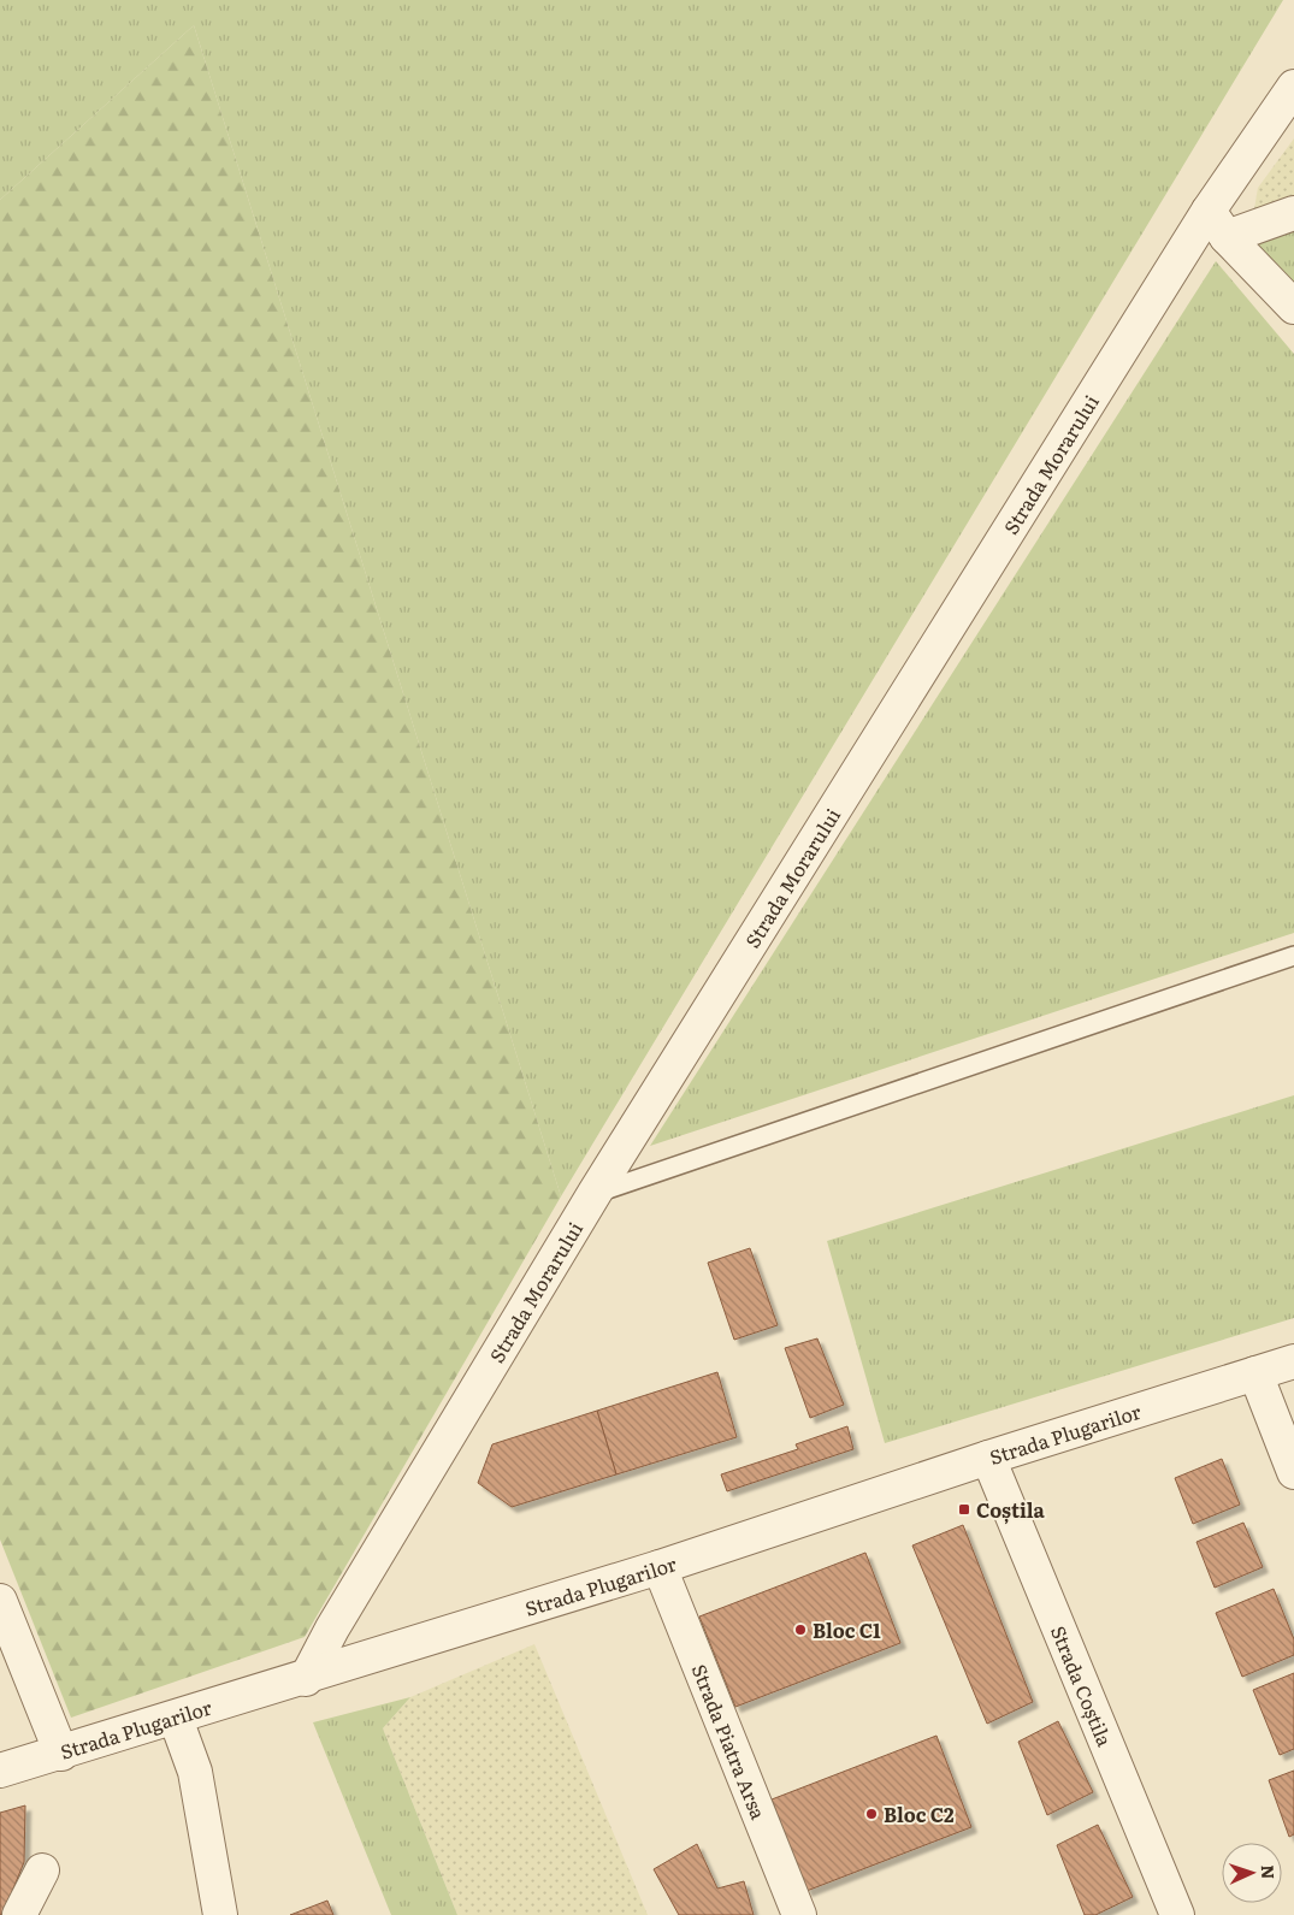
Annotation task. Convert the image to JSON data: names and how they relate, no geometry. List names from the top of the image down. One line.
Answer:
{"streets":{"street":["Strada Morarului","Strada Plugarilor","Strada Coștila","Strada Piatra Arsa"]},"crossings":[["Strada Morarului","Strada Plugarilor"],["Strada Plugarilor","Strada Coștila"],["Strada Plugarilor","Strada Piatra Arsa"]],"places":{"transit":["Coștila"],"other":["Bloc C1","Bloc C2"]},"north":"right"}
